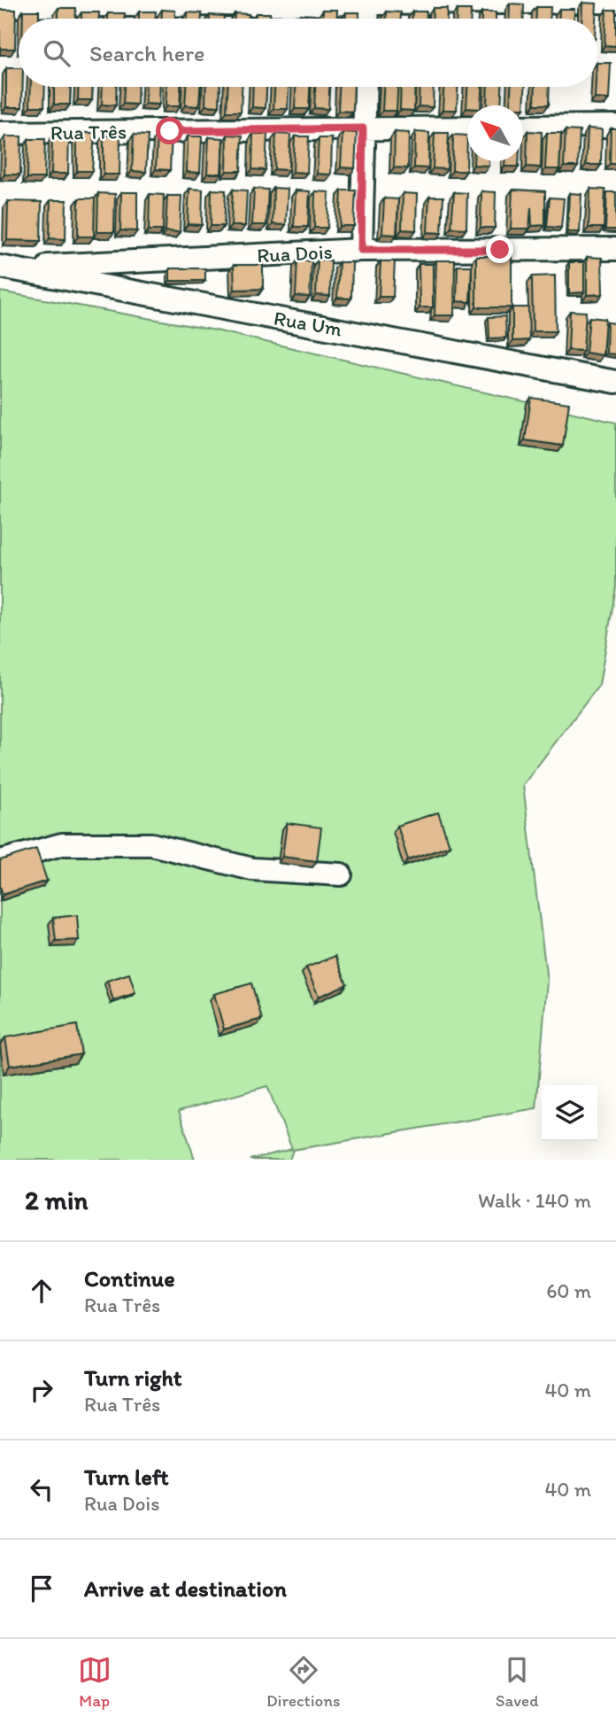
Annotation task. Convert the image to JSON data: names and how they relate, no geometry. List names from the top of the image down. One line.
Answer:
{"streets":{"street":["Rua Três","Rua Dois","Rua Um"]},"crossings":[["Rua Dois","Rua Um"]],"north":"top left","page":{"search":"Search here","heading":["2 min","Walk · 140 m"],"list":[["Continue","Rua Três","60 m"],["Turn right","Rua Três","40 m"],["Turn left","Rua Dois","40 m"],"Arrive at destination"],"nav":["Map","Directions","Saved"]}}
